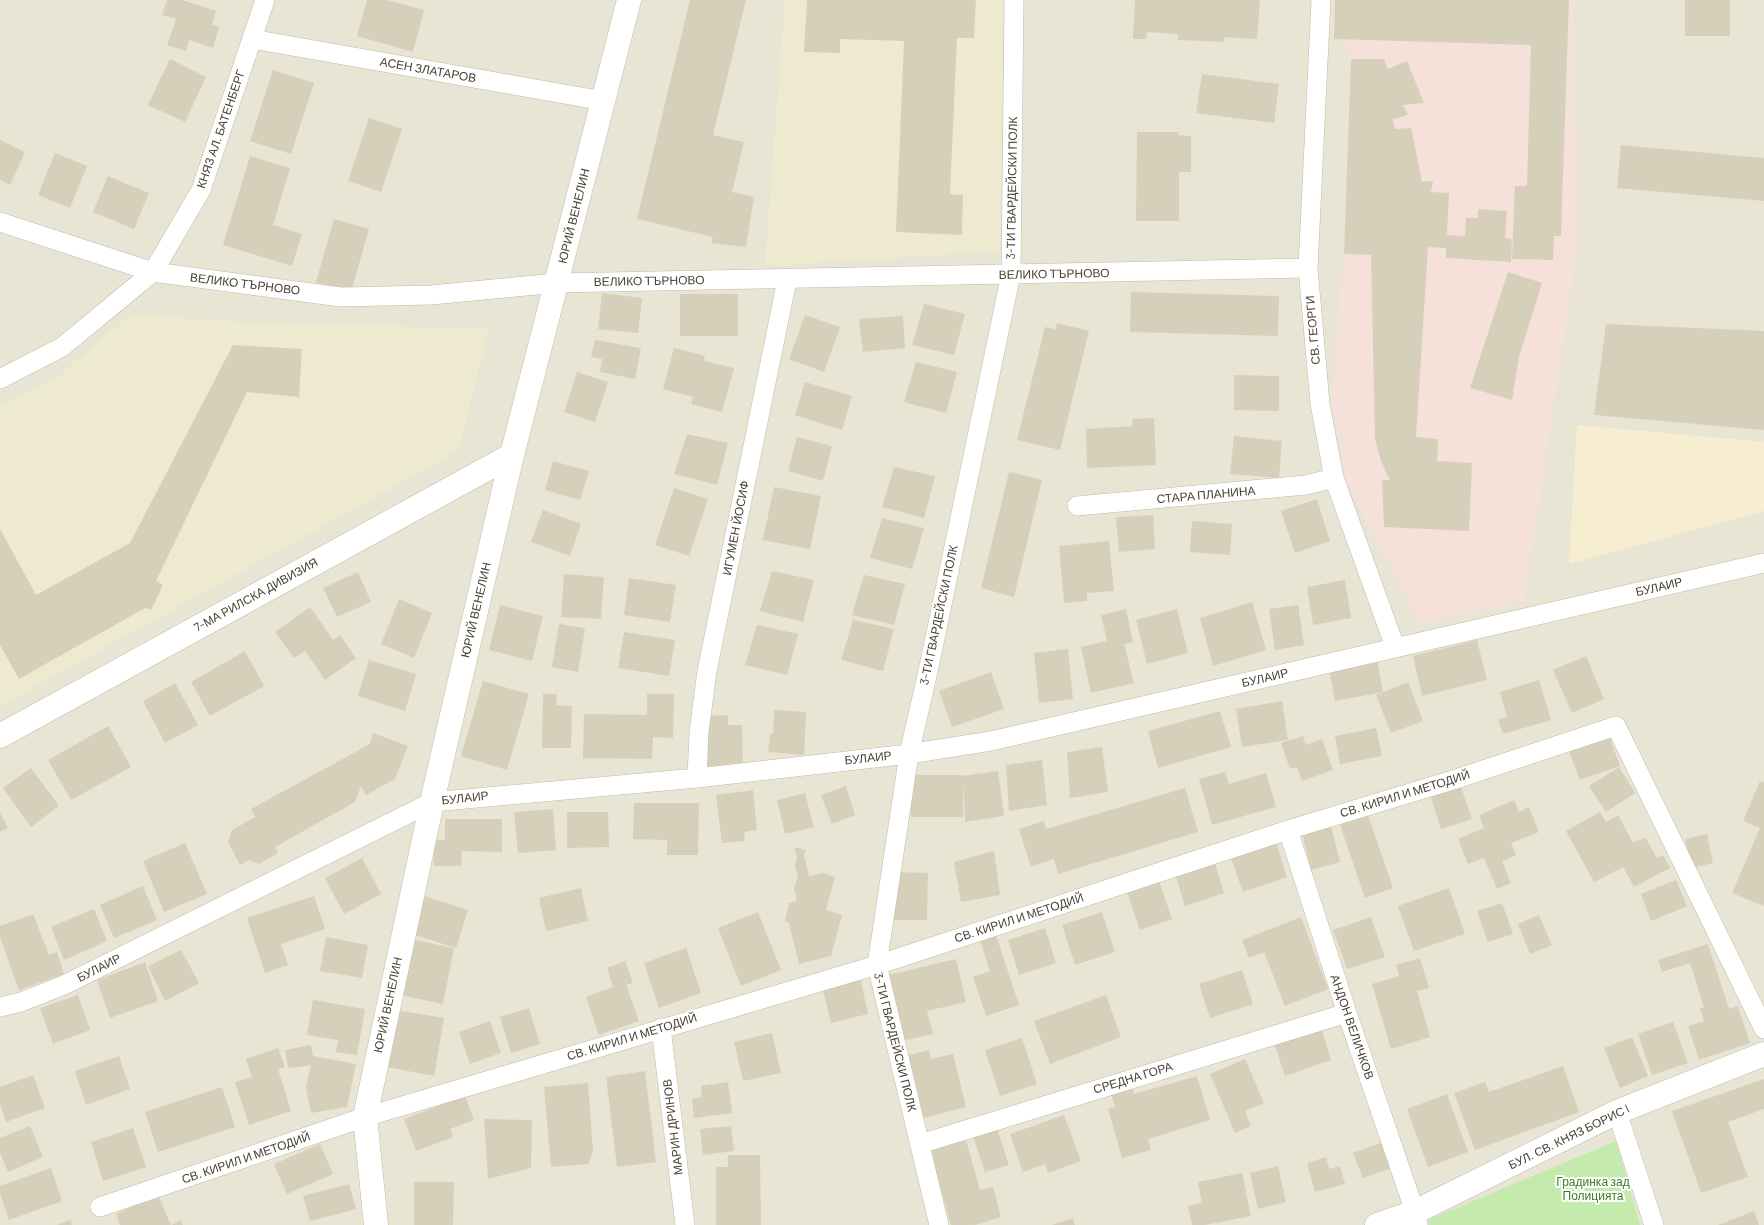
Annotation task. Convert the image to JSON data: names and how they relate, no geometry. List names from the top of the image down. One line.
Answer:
{"streets":{"street":["АСЕН ЗЛАТАРОВ","КНЯЗ АЛ. БАТЕНБЕРГ","3-ТИ ГВАРДЕЙСКИ ПОЛК","ЮРИЙ ВЕНЕЛИН","ВЕЛИКО ТЪРНОВО","СВ. ГЕОРГИ","СТАРА ПЛАНИНА","ИГУМЕН ЙОСИФ","БУЛАИР","7-МА РИЛСКА ДИВИЗИЯ","СВ. КИРИЛ И МЕТОДИЙ","АНДОН ВЕЛИЧКОВ","СРЕДНА ГОРА","МАРИН ДРИНОВ","БУЛ. СВ. КНЯЗ БОРИС I"]},"crossings":[["АСЕН ЗЛАТАРОВ","КНЯЗ АЛ. БАТЕНБЕРГ"],["АСЕН ЗЛАТАРОВ","ЮРИЙ ВЕНЕЛИН"],["КНЯЗ АЛ. БАТЕНБЕРГ","ВЕЛИКО ТЪРНОВО"],["3-ТИ ГВАРДЕЙСКИ ПОЛК","ВЕЛИКО ТЪРНОВО"],["3-ТИ ГВАРДЕЙСКИ ПОЛК","БУЛАИР"],["3-ТИ ГВАРДЕЙСКИ ПОЛК","СВ. КИРИЛ И МЕТОДИЙ"],["3-ТИ ГВАРДЕЙСКИ ПОЛК","СРЕДНА ГОРА"],["ЮРИЙ ВЕНЕЛИН","ВЕЛИКО ТЪРНОВО"],["ЮРИЙ ВЕНЕЛИН","БУЛАИР"],["ЮРИЙ ВЕНЕЛИН","7-МА РИЛСКА ДИВИЗИЯ"],["ЮРИЙ ВЕНЕЛИН","СВ. КИРИЛ И МЕТОДИЙ"],["ВЕЛИКО ТЪРНОВО","СВ. ГЕОРГИ"],["ВЕЛИКО ТЪРНОВО","ИГУМЕН ЙОСИФ"],["СВ. ГЕОРГИ","СТАРА ПЛАНИНА"],["СВ. ГЕОРГИ","БУЛАИР"],["ИГУМЕН ЙОСИФ","БУЛАИР"],["СВ. КИРИЛ И МЕТОДИЙ","АНДОН ВЕЛИЧКОВ"],["СВ. КИРИЛ И МЕТОДИЙ","МАРИН ДРИНОВ"],["АНДОН ВЕЛИЧКОВ","СРЕДНА ГОРА"],["АНДОН ВЕЛИЧКОВ","БУЛ. СВ. КНЯЗ БОРИС I"]],"parks":["Градинка зад Полицията"]}
